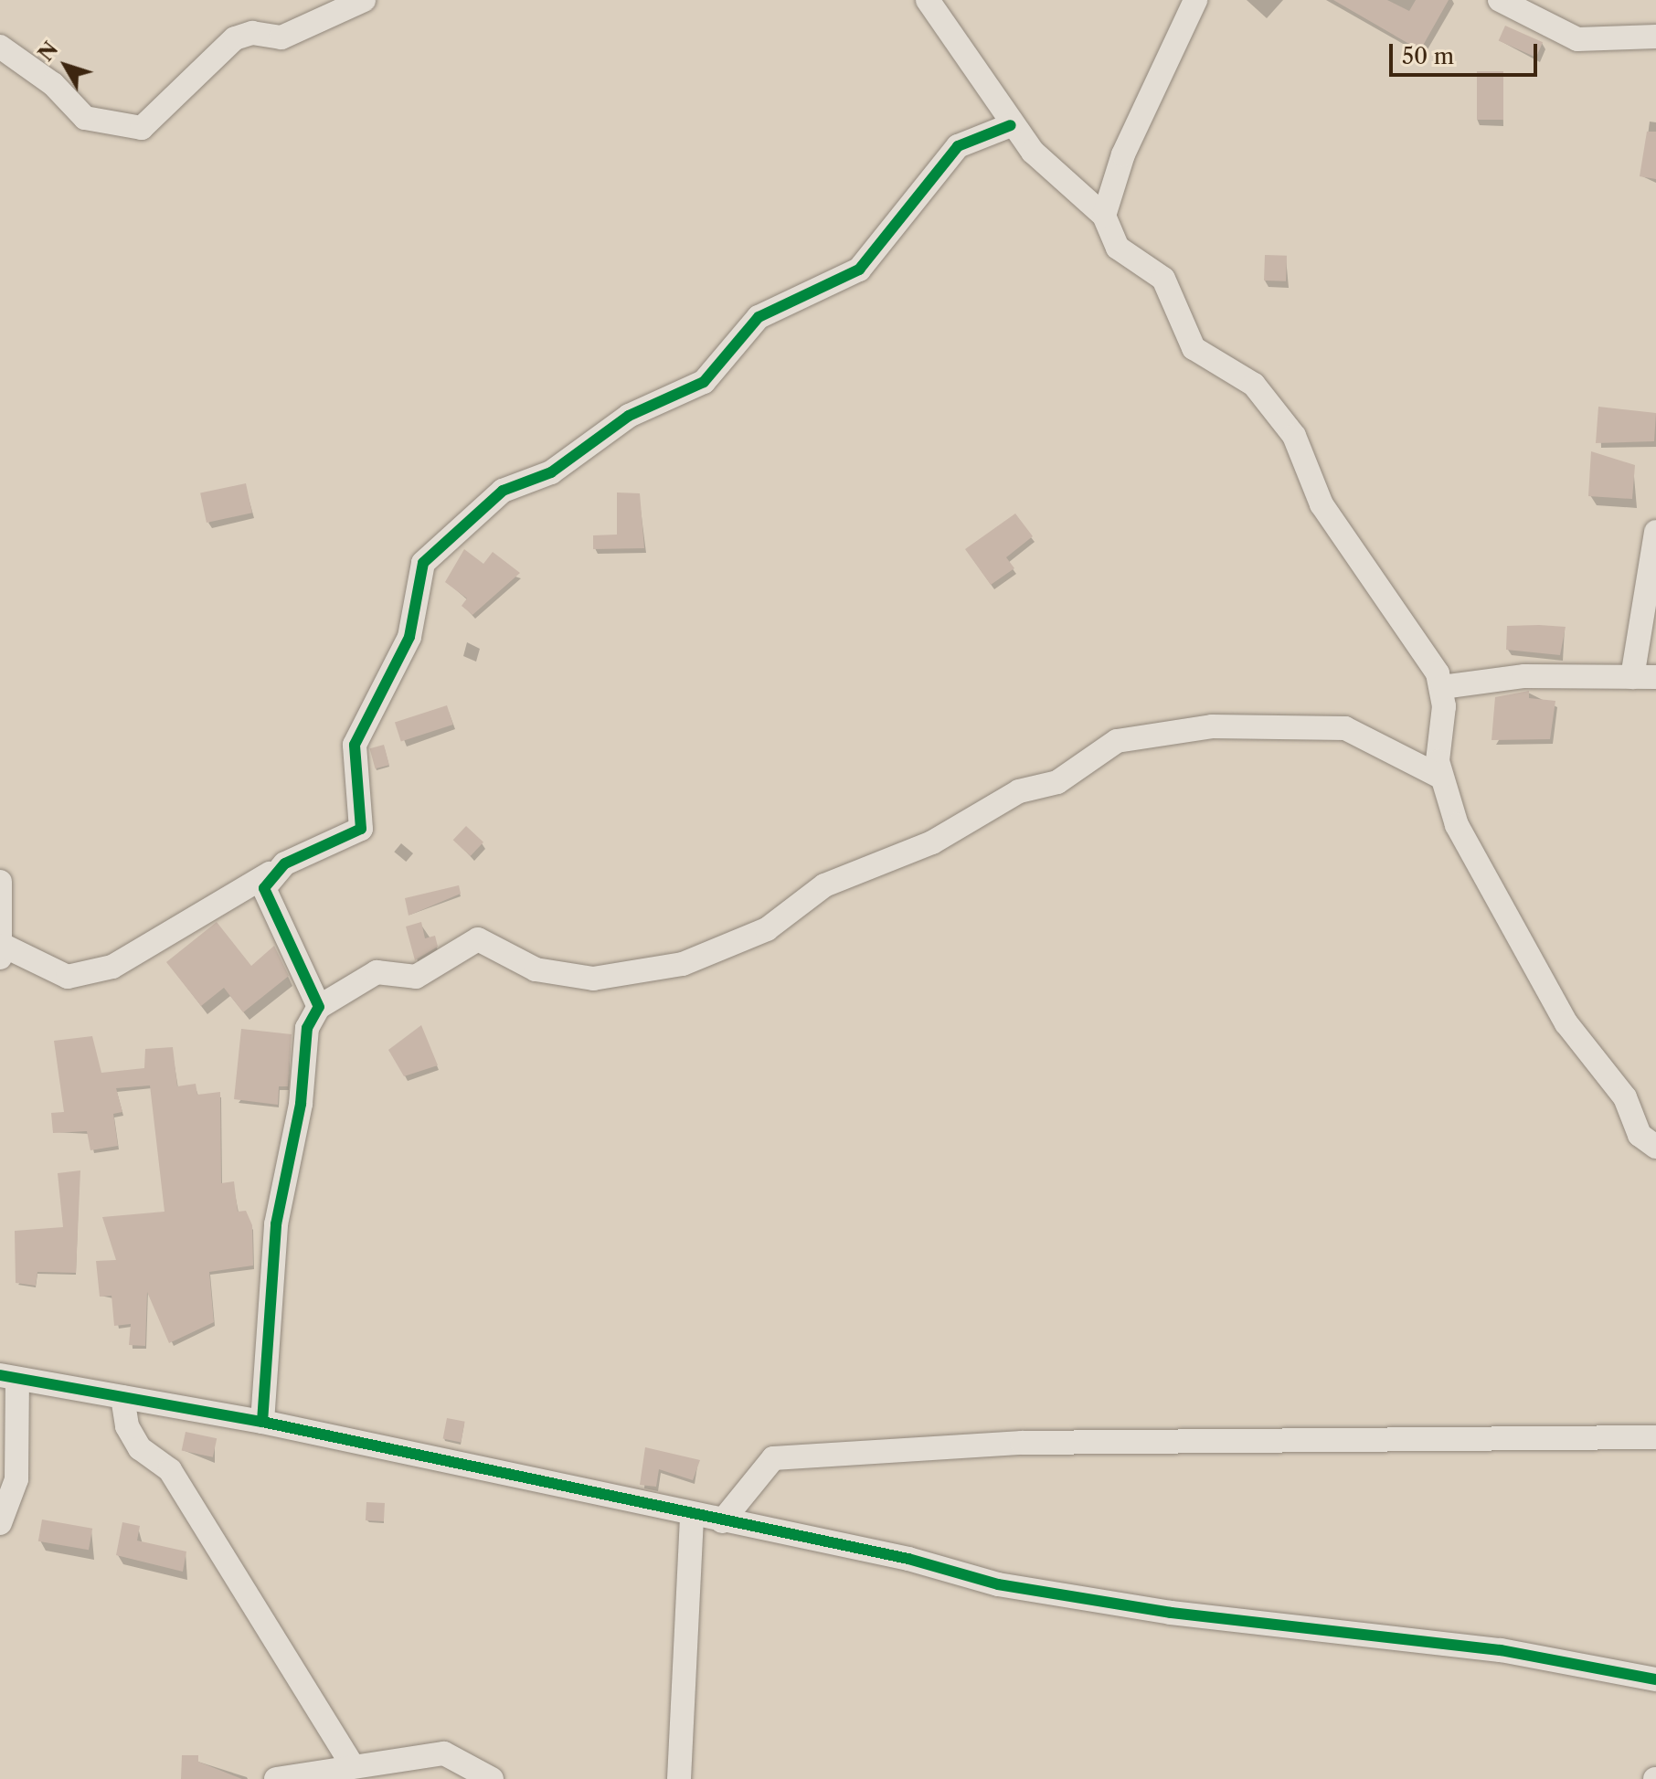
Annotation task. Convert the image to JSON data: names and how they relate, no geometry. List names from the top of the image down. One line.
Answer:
{"scale_bar":"50 m","north":"top left"}
